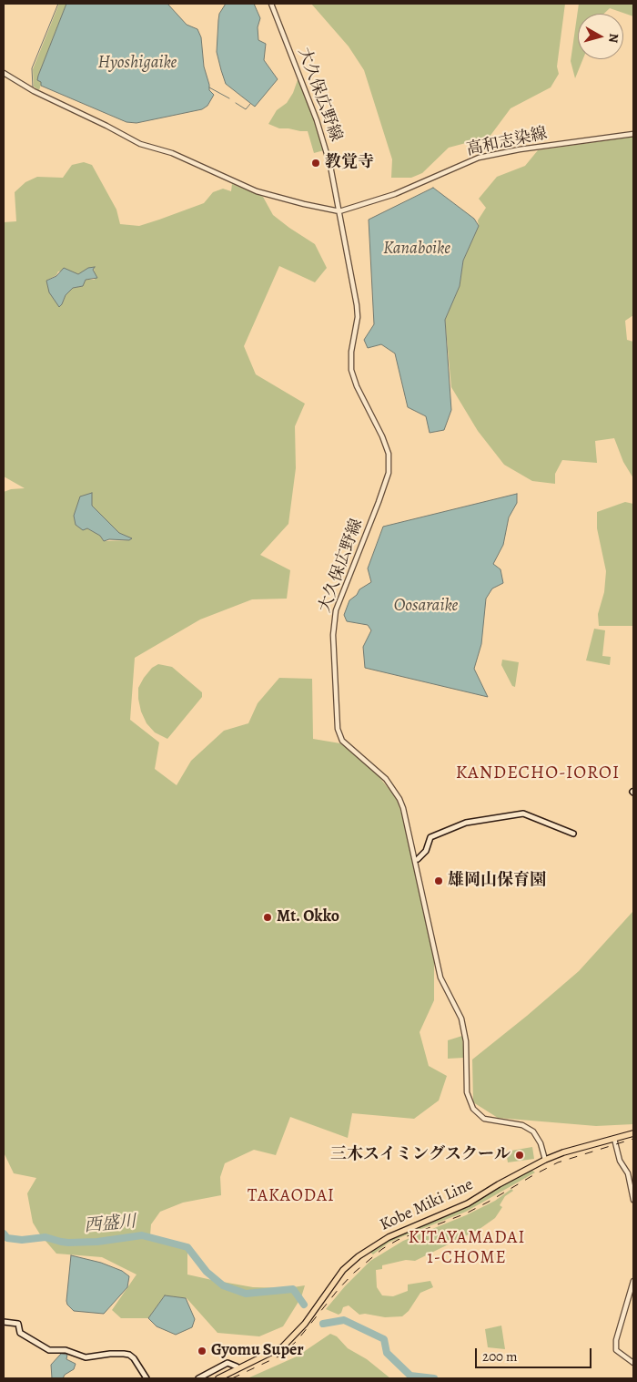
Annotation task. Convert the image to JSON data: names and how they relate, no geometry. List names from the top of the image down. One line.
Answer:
{"streets":{"main road":["Kobe Miki Line"],"street":["大久保広野線","高和志染線"]},"crossings":[["大久保広野線","高和志染線"],["大久保広野線","Kobe Miki Line"]],"districts":["KANDECHO-IOROI","TAKAODAI","KITAYAMADAI 1-CHOME"],"water":["Hyoshigaike","Kanaboike","Oosaraike","西盛川"],"places":["教覚寺","雄岡山保育園","Mt. Okko","三木スイミングスクール","Gyomu Super"],"scale_bar":"200 m","north":"right"}
